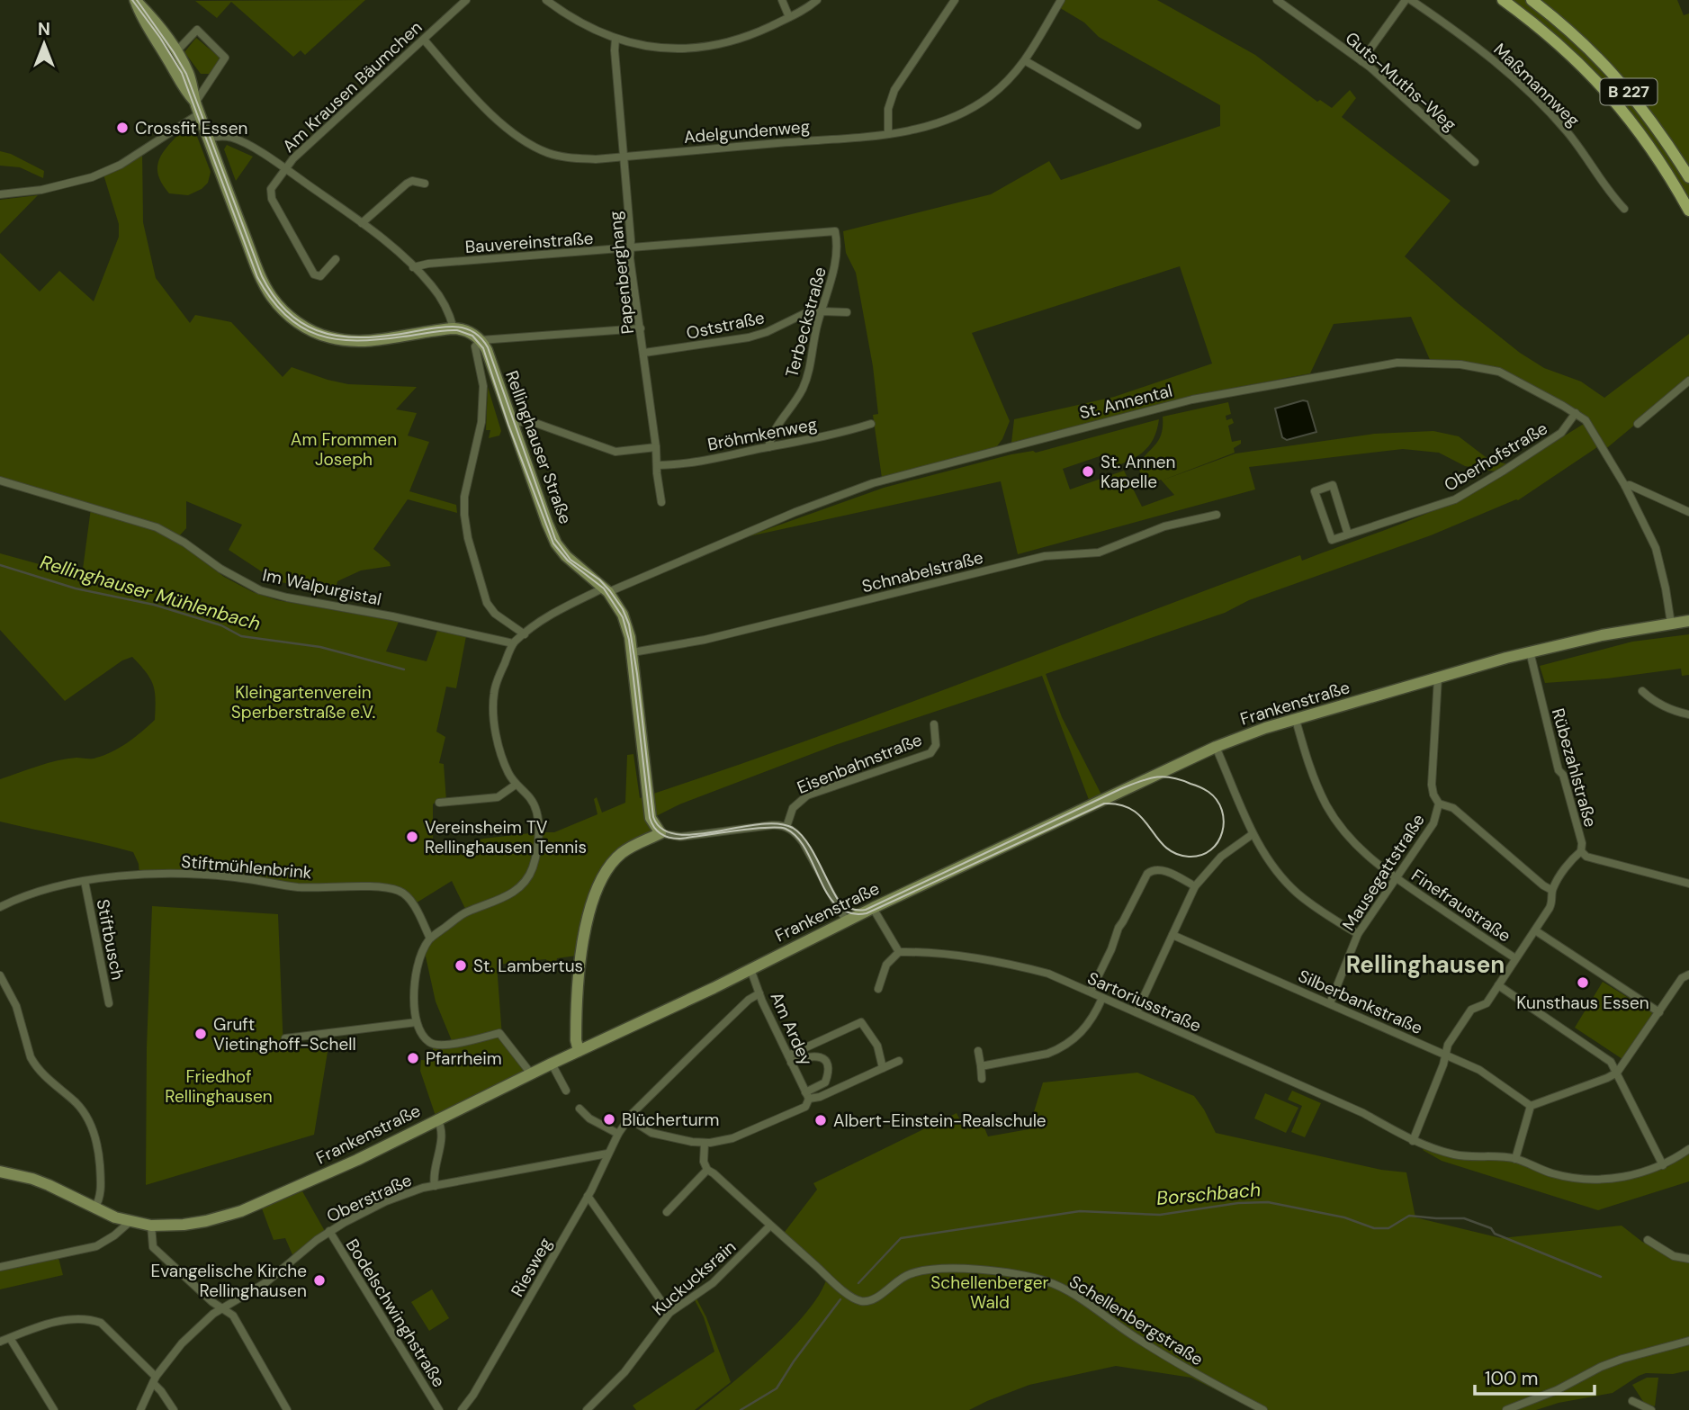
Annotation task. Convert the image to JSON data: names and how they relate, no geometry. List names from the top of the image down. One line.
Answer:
{"streets":{"main road":["B 227","Rellinghauser Straße","Frankenstraße"],"street":["Guts-Muths-Weg","Maßmannweg","Am Krausen Bäumchen","Adelgundenweg","Bauvereinstraße","Papenberghang","Terbeckstraße","Oststraße","St. Annental","Bröhmkenweg","Oberhofstraße","Schnabelstraße","Im Walpurgistal","Eisenbahnstraße","Rübezahlstraße","Stiftmühlenbrink","Mausegattstraße","Finefraustraße","Stiftbusch","Sartoriusstraße","Silberbankstraße","Am Ardey","Oberstraße","Riesweg","Kuckucksrain","Bodelschwinghstraße","Schellenbergstraße"]},"crossings":[["Am Krausen Bäumchen","Adelgundenweg"],["Adelgundenweg","Papenberghang"],["Bauvereinstraße","Papenberghang"],["Bauvereinstraße","Terbeckstraße"],["Papenberghang","Oststraße"],["Papenberghang","Bröhmkenweg"],["Terbeckstraße","Oststraße"],["Terbeckstraße","Bröhmkenweg"],["St. Annental","Rellinghauser Straße"],["St. Annental","Oberhofstraße"],["St. Annental","Frankenstraße"],["Rellinghauser Straße","Schnabelstraße"],["Frankenstraße","Rübezahlstraße"],["Frankenstraße","Mausegattstraße"],["Frankenstraße","Finefraustraße"],["Frankenstraße","Am Ardey"],["Rübezahlstraße","Finefraustraße"],["Rübezahlstraße","Sartoriusstraße"],["Rübezahlstraße","Silberbankstraße"],["Stiftmühlenbrink","Stiftbusch"],["Mausegattstraße","Finefraustraße"],["Mausegattstraße","Silberbankstraße"],["Oberstraße","Riesweg"],["Oberstraße","Bodelschwinghstraße"],["Kuckucksrain","Schellenbergstraße"]],"districts":["Rellinghausen"],"water":["Rellinghauser Mühlenbach","Borschbach"],"parks":["Am Frommen Joseph","Kleingartenverein Sperberstraße e.V.","Friedhof Rellinghausen","Schellenberger Wald"],"places":["Crossfit Essen","St. Annen Kapelle","Vereinsheim TV Rellinghausen Tennis","St. Lambertus","Kunsthaus Essen","Gruft Vietinghoff-Schell","Pfarrheim","Blücherturm","Albert-Einstein-Realschule","Evangelische Kirche Rellinghausen"],"scale_bar":"100 m","north":"top"}
